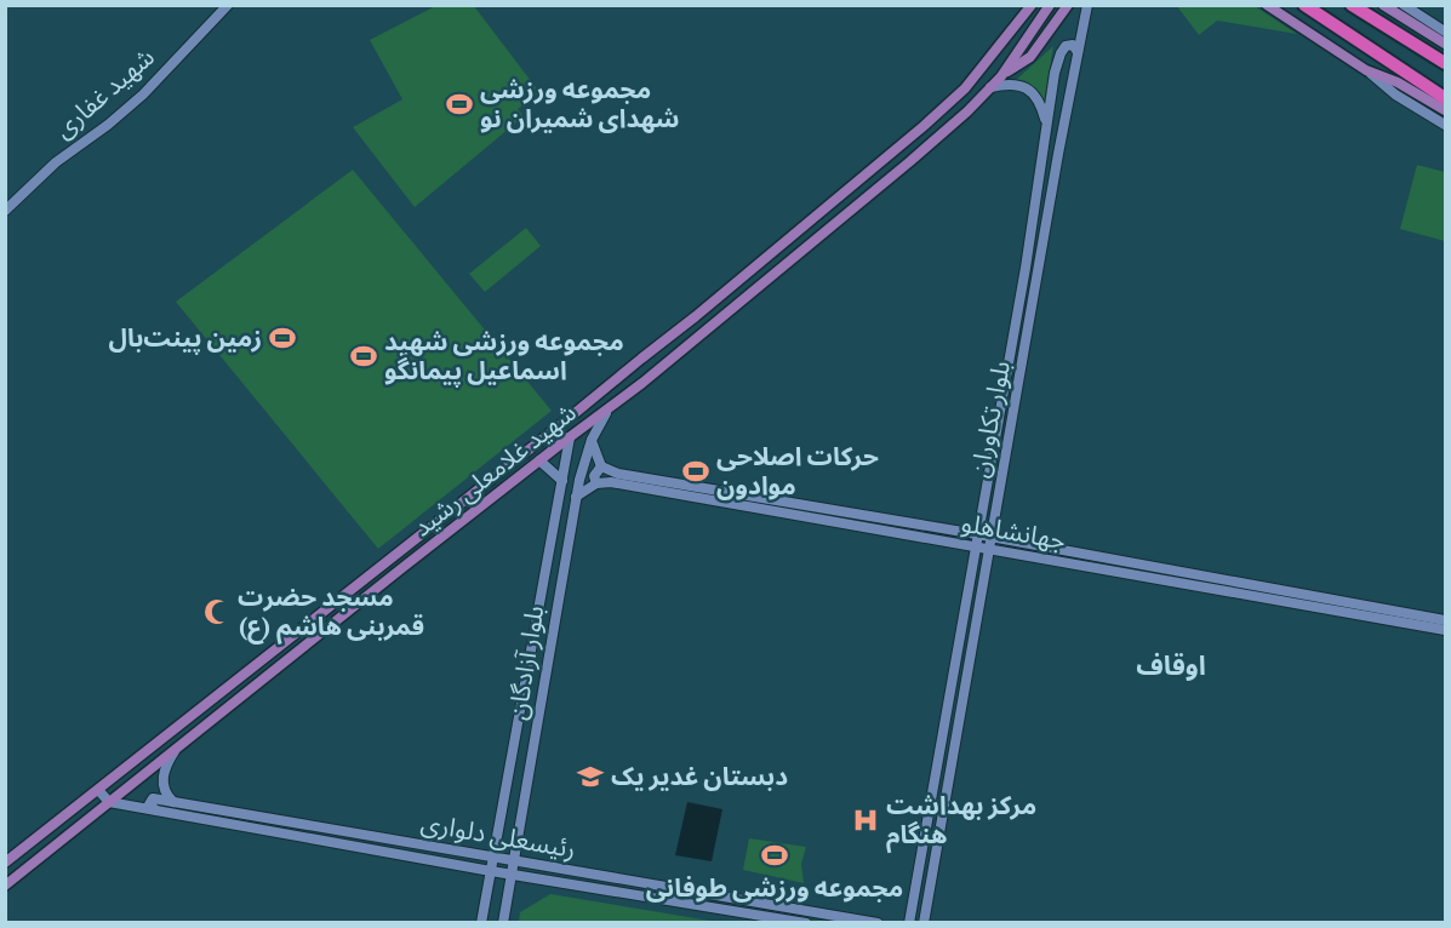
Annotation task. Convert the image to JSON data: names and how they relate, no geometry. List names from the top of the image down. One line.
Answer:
{"streets":{"main road":["شهید غفاری","بلوار تکاوران","شهید غلامعلی رشید","جهانشاهلو","بلوار آزادگان","رئیسعلی دلواری"]},"crossings":[["بلوار تکاوران","جهانشاهلو"],["شهید غلامعلی رشید","بلوار آزادگان"],["شهید غلامعلی رشید","رئیسعلی دلواری"],["بلوار آزادگان","رئیسعلی دلواری"]],"districts":["اوقاف"],"places":{"sports":["مجموعه ورزشی شهدای شمیران نو","زمین پینت‌بال","مجموعه ورزشی شهید اسماعیل پیمانگو","حرکات اصلاحی موادون","مجموعه ورزشی طوفانی"],"mosque":["مسجد حضرت قمربنی هاشم (ع)"],"school or university":["دبستان غدیر یک"],"hospital":["مرکز بهداشت هنگام"]}}
